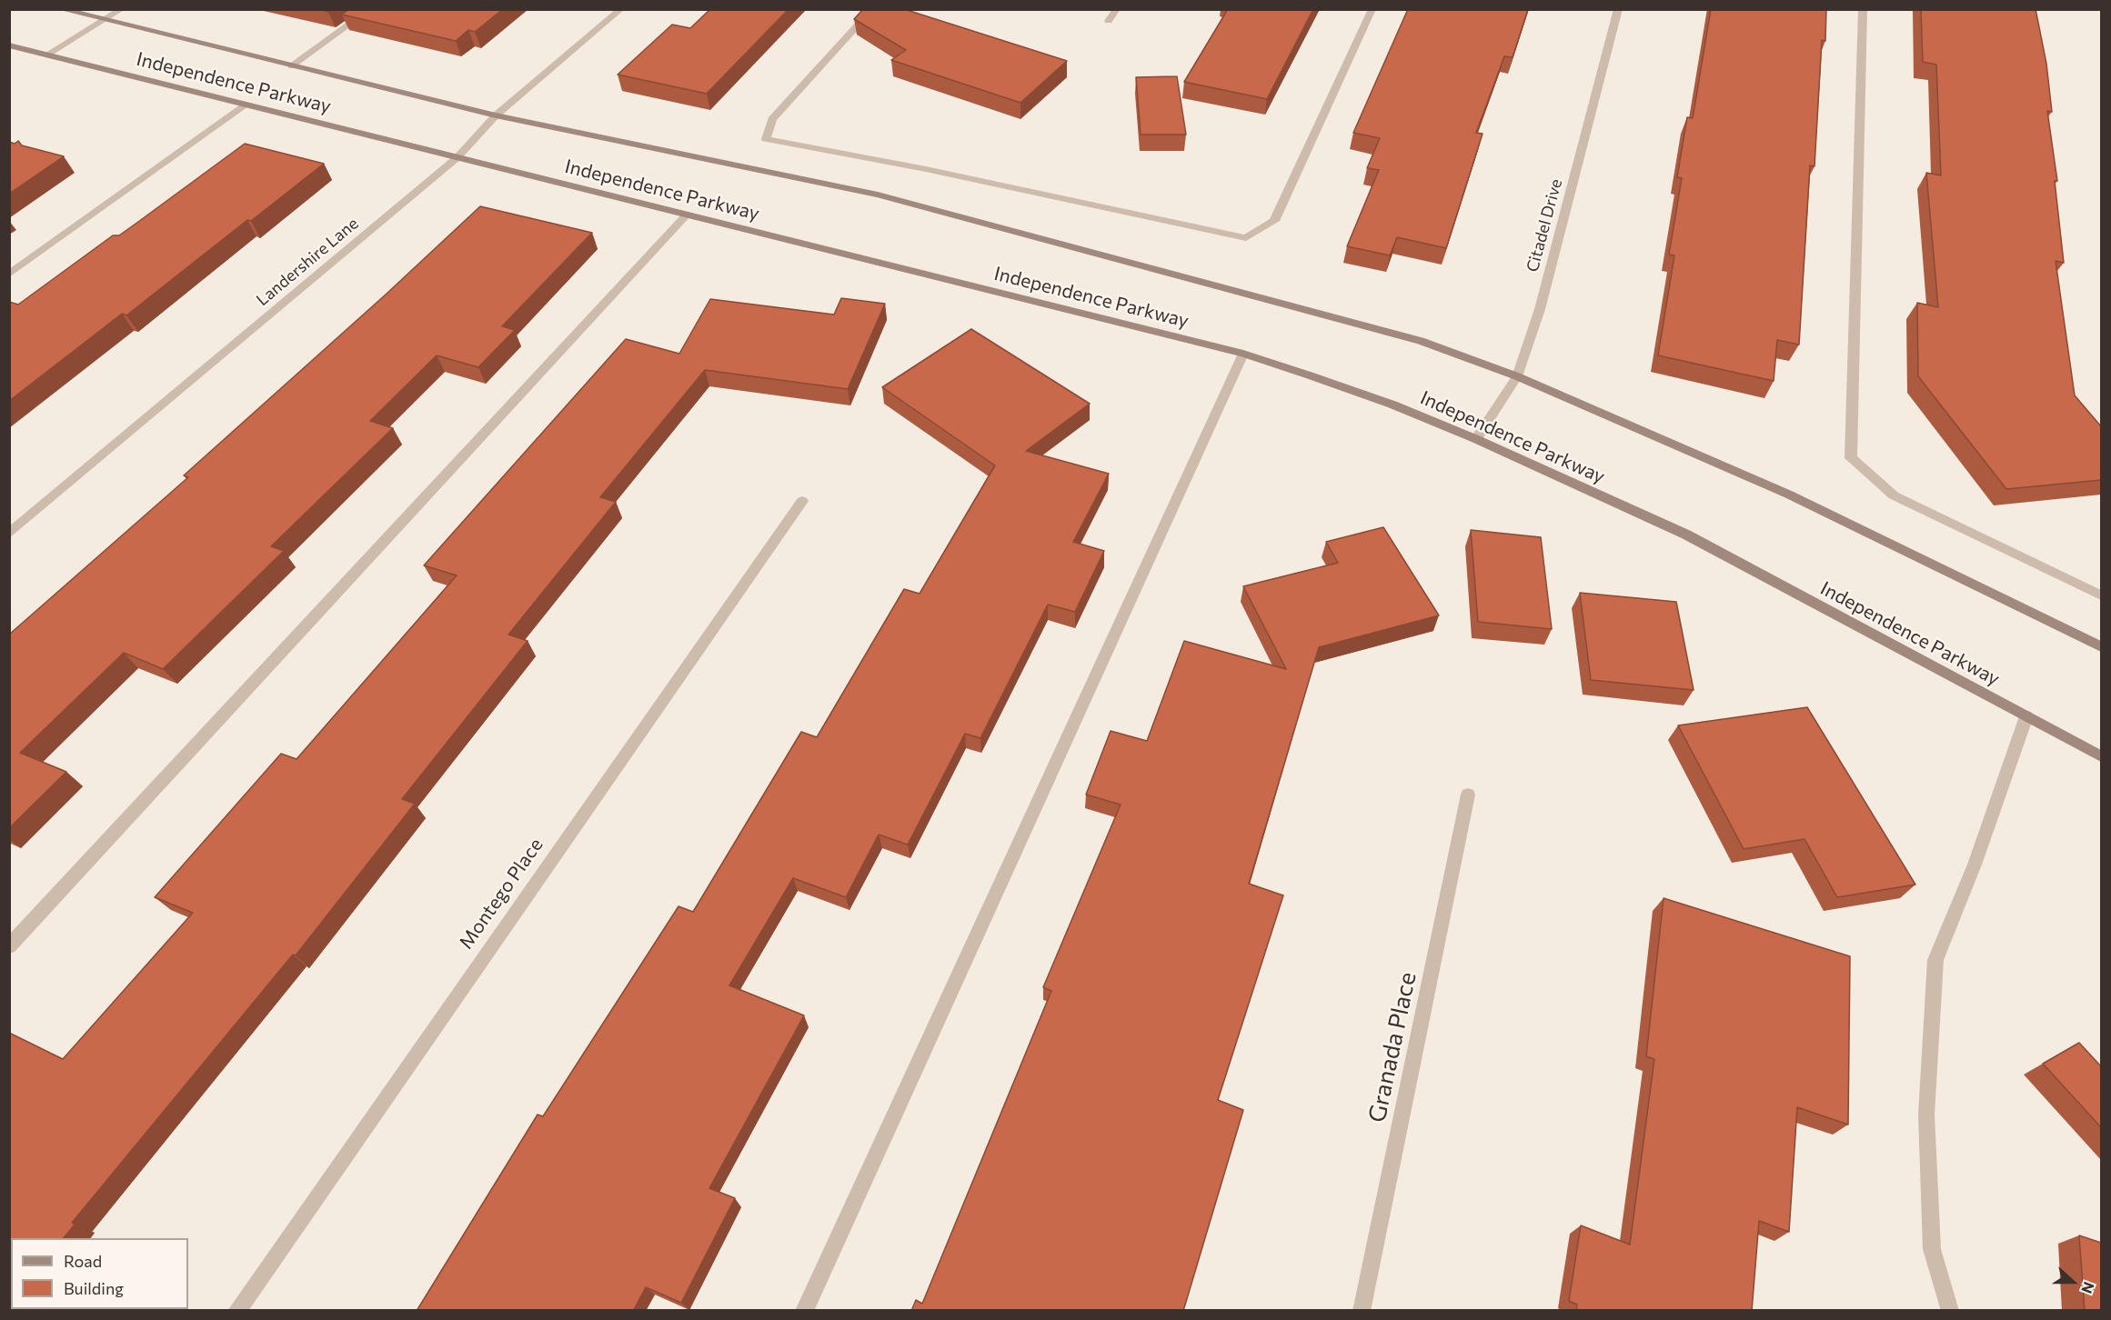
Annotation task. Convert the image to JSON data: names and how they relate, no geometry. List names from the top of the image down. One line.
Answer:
{"streets":{"main road":["Independence Parkway"],"street":["Citadel Drive","Landershire Lane","Montego Place","Granada Place"]},"crossings":[["Independence Parkway","Citadel Drive"],["Independence Parkway","Landershire Lane"]],"legend":["Road","Building"],"north":"right"}
